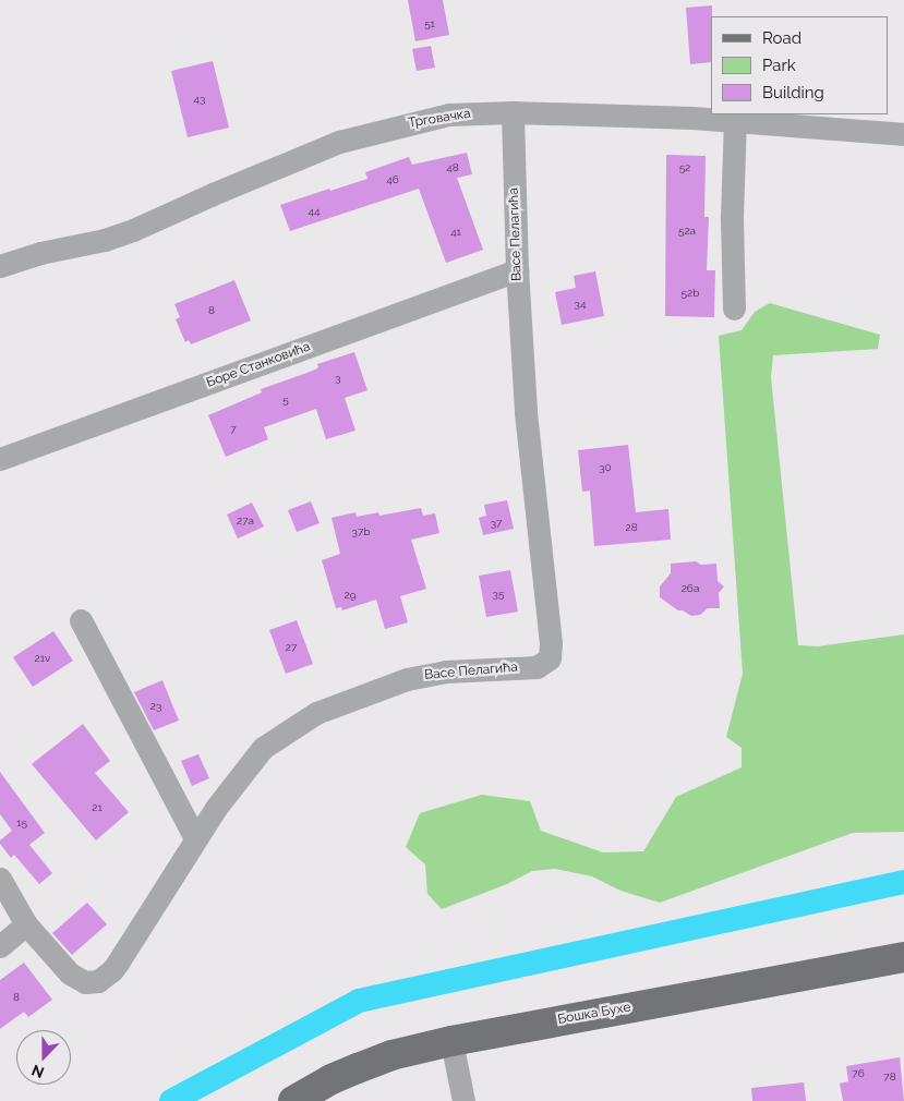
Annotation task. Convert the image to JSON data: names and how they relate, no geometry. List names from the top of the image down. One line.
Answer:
{"streets":{"main road":["Бошка Бухе"],"street":["Трговачка","Васе Пелагића","Боре Станковића"]},"crossings":[["Трговачка","Васе Пелагића"],["Васе Пелагића","Боре Станковића"]],"house_numbers":["51","43","48","52","46","44","52a","41","52b","34","8","3","5","7","30","27a","37","28","37b","26a","35","29","27","21v","23","21","15","8","76","78"],"legend":["Road","Park","Building"],"north":"bottom"}
